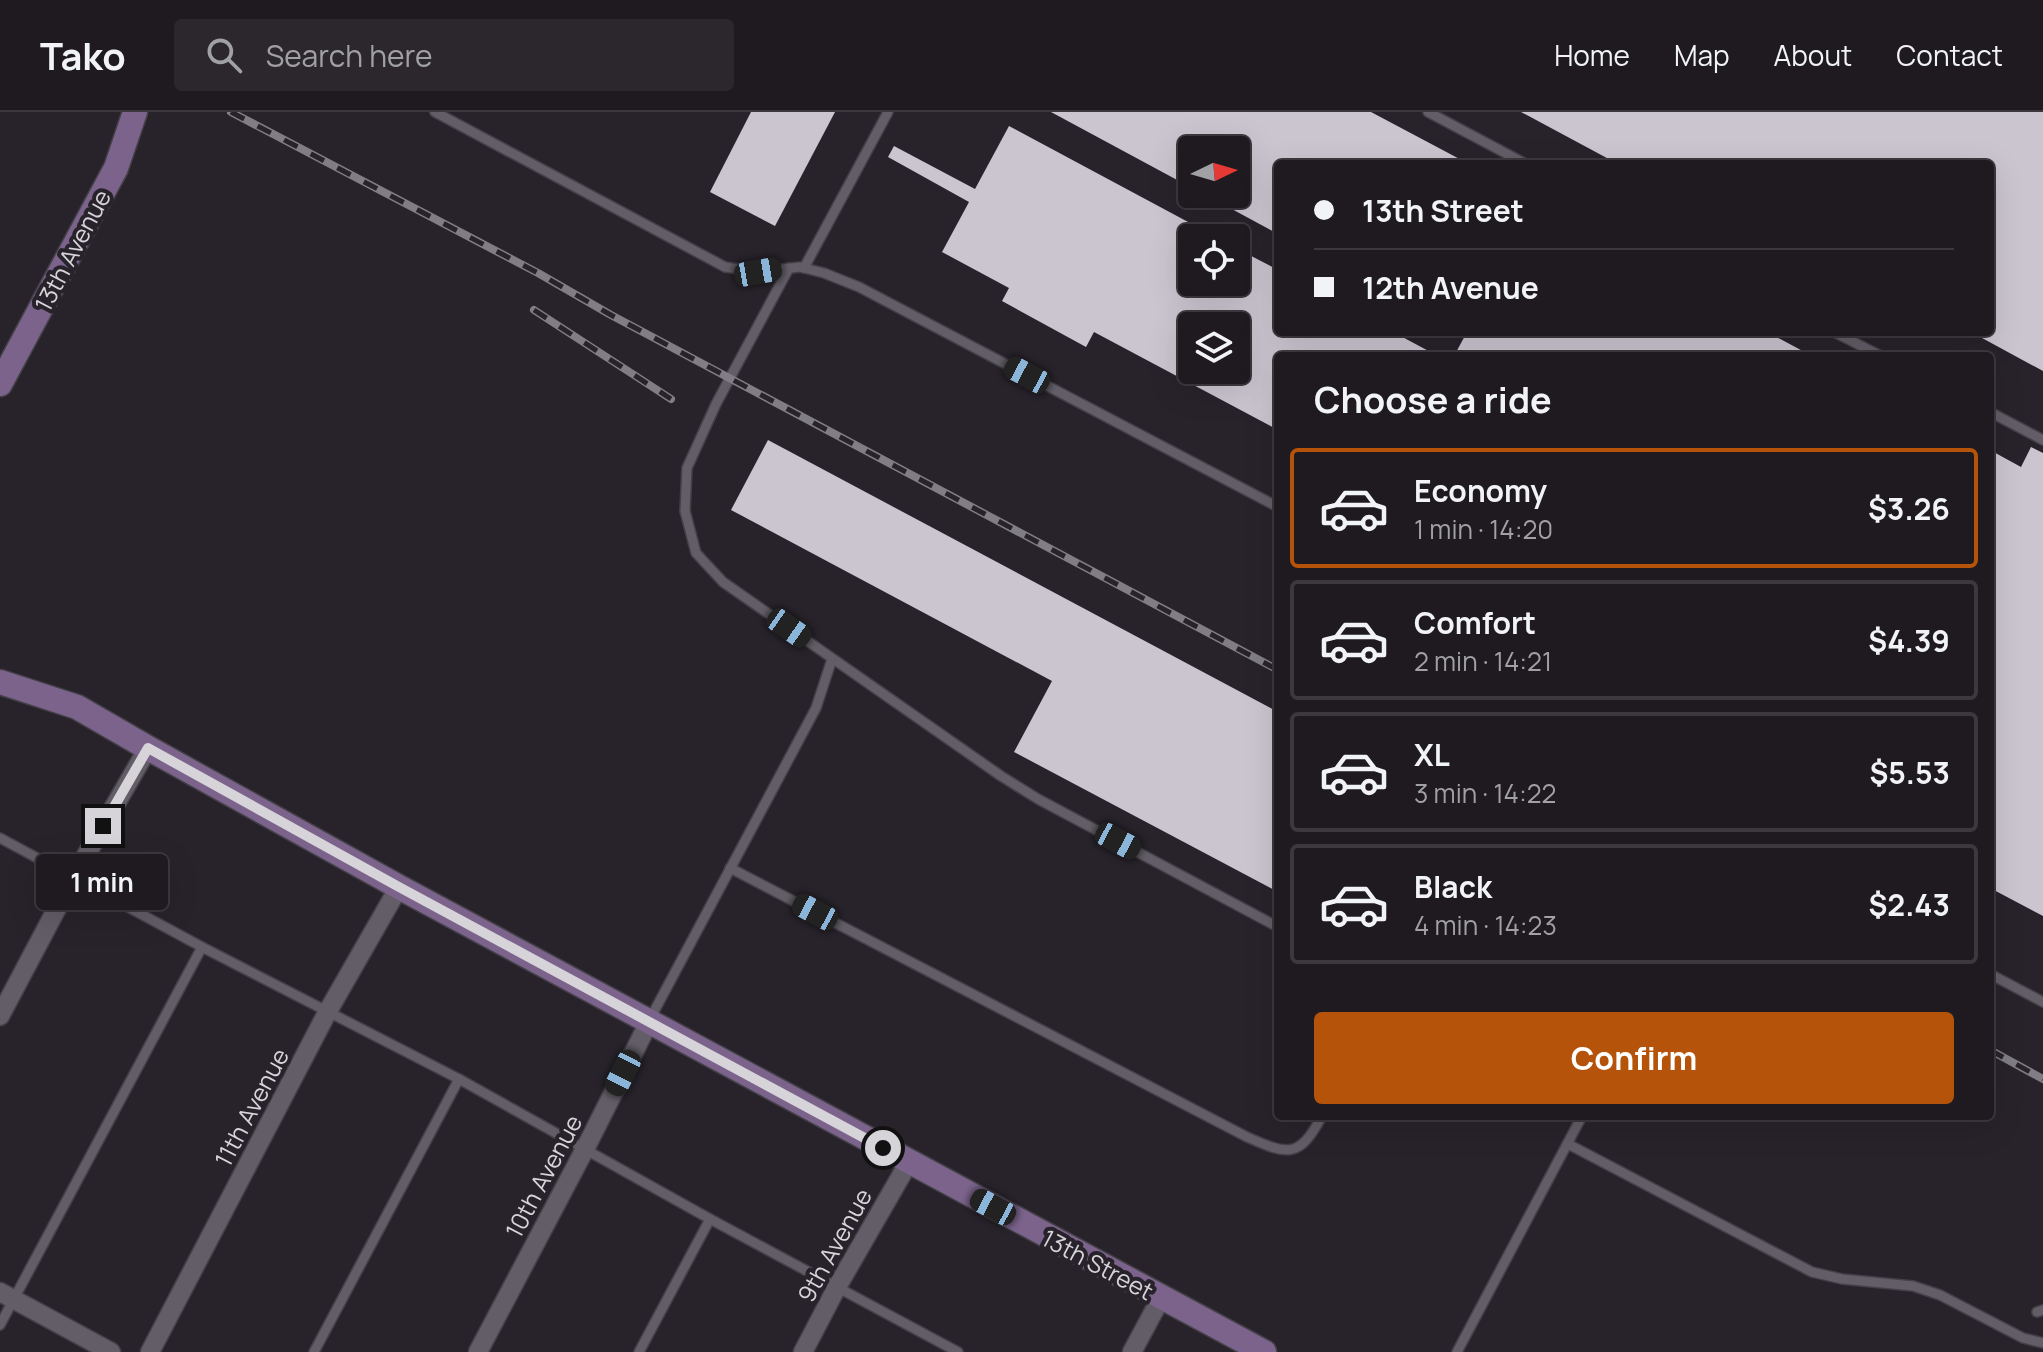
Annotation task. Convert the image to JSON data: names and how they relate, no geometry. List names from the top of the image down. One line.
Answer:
{"streets":{"street":["13th Avenue","11th Avenue","10th Avenue","9th Avenue","13th Street"]},"crossings":[["11th Avenue","13th Street"],["10th Avenue","13th Street"],["9th Avenue","13th Street"]],"north":"right","page":{"header":"Tako","search":"Search here","nav":["Home","Map","About","Contact"],"banner":["13th Street","12th Avenue"],"heading":"Choose a ride","list":[{"name":"Economy","note":"1 min · 14:20","value":"$3.26"},{"name":"Comfort","note":"2 min · 14:21","value":"$4.39"},{"name":"XL","note":"3 min · 14:22","value":"$5.53"},{"name":"Black","note":"4 min · 14:23","value":"$2.43"}],"bubble":"1 min","buttons":"Confirm"}}
